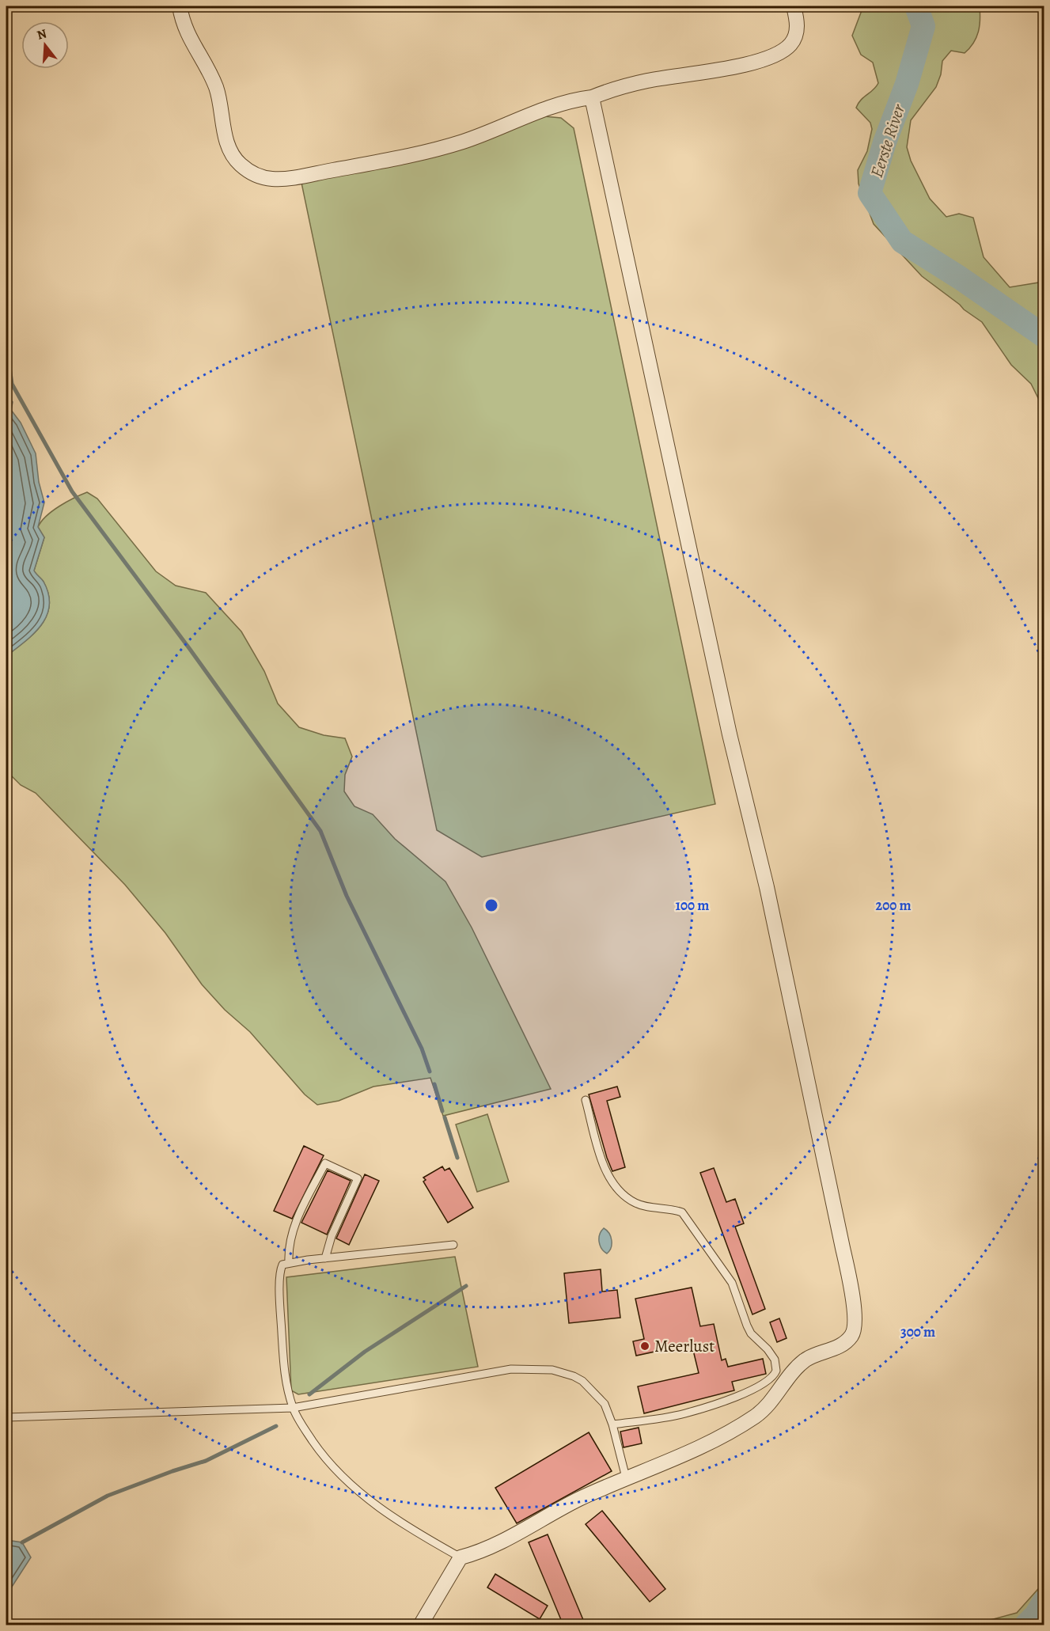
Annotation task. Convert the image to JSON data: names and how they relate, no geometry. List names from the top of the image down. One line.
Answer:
{"water":["Eerste River"],"places":["Meerlust"],"north":"top","rings":["100 m","200 m","300 m"]}
